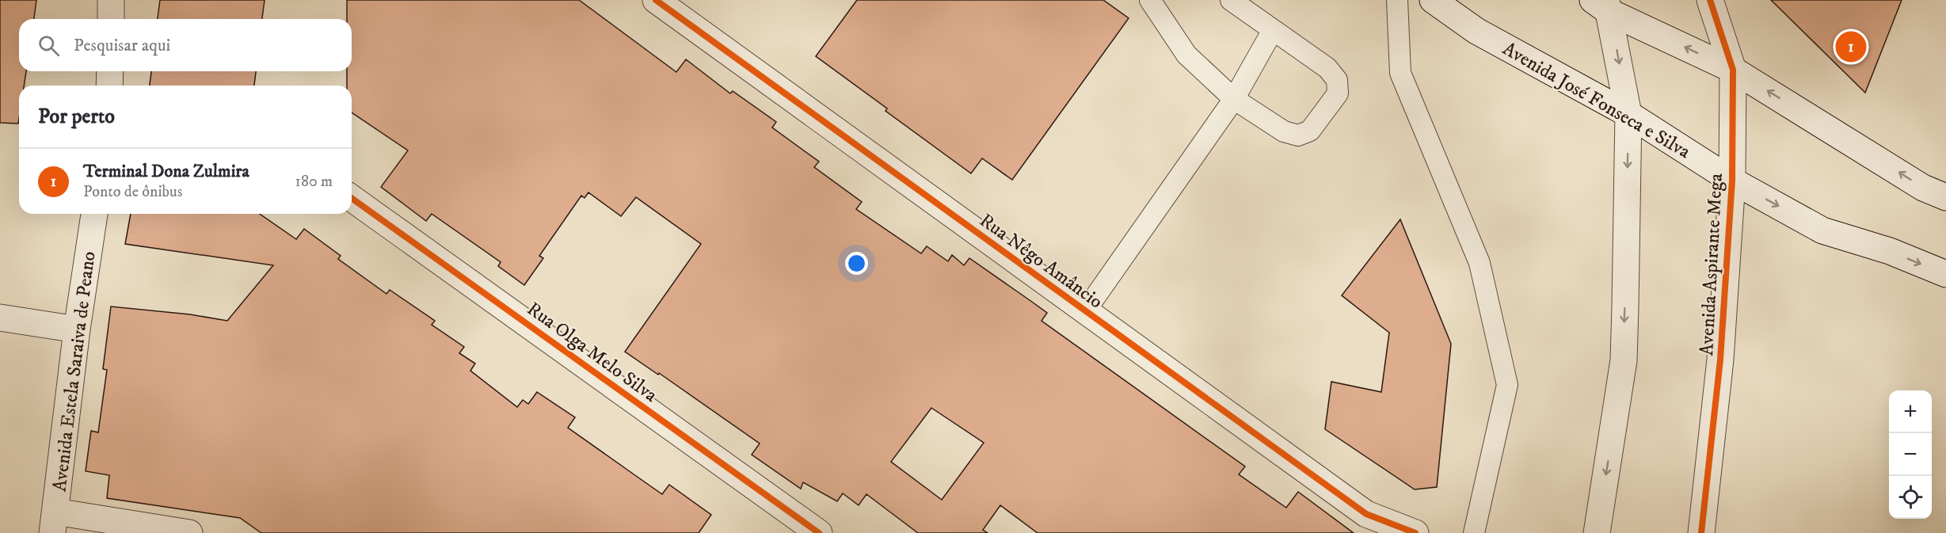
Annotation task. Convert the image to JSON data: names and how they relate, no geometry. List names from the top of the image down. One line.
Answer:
{"streets":{"street":["Avenida José Fonseca e Silva","Rua Nêgo Amâncio","Avenida Aspirante Mega","Rua Olga Melo Silva","Avenida Estela Saraiva de Peano"]},"crossings":[["Avenida José Fonseca e Silva","Avenida Aspirante Mega"]],"page":{"search":"Pesquisar aqui","pins":"1","heading":"Por perto","list":[{"mark":"1","name":"Terminal Dona Zulmira","note":"Ponto de ônibus","value":"180 m"}],"map_buttons":["+","−"]}}
